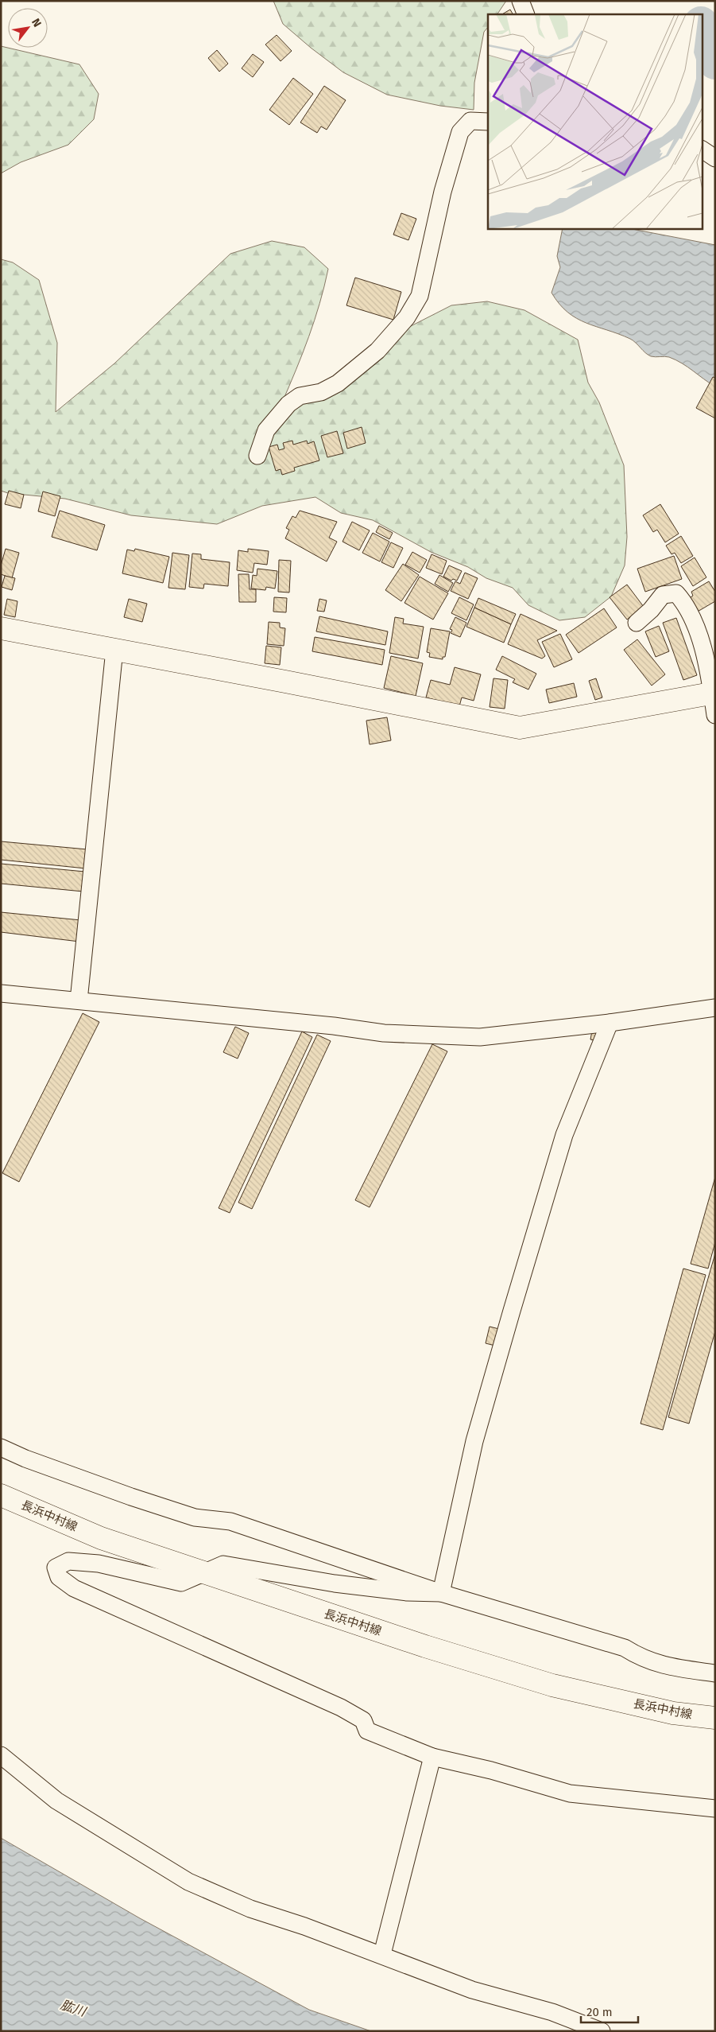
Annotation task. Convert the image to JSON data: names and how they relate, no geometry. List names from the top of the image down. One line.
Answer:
{"streets":{"main road":["長浜中村線"]},"water":["肱川"],"scale_bar":"20 m","north":"top right"}
